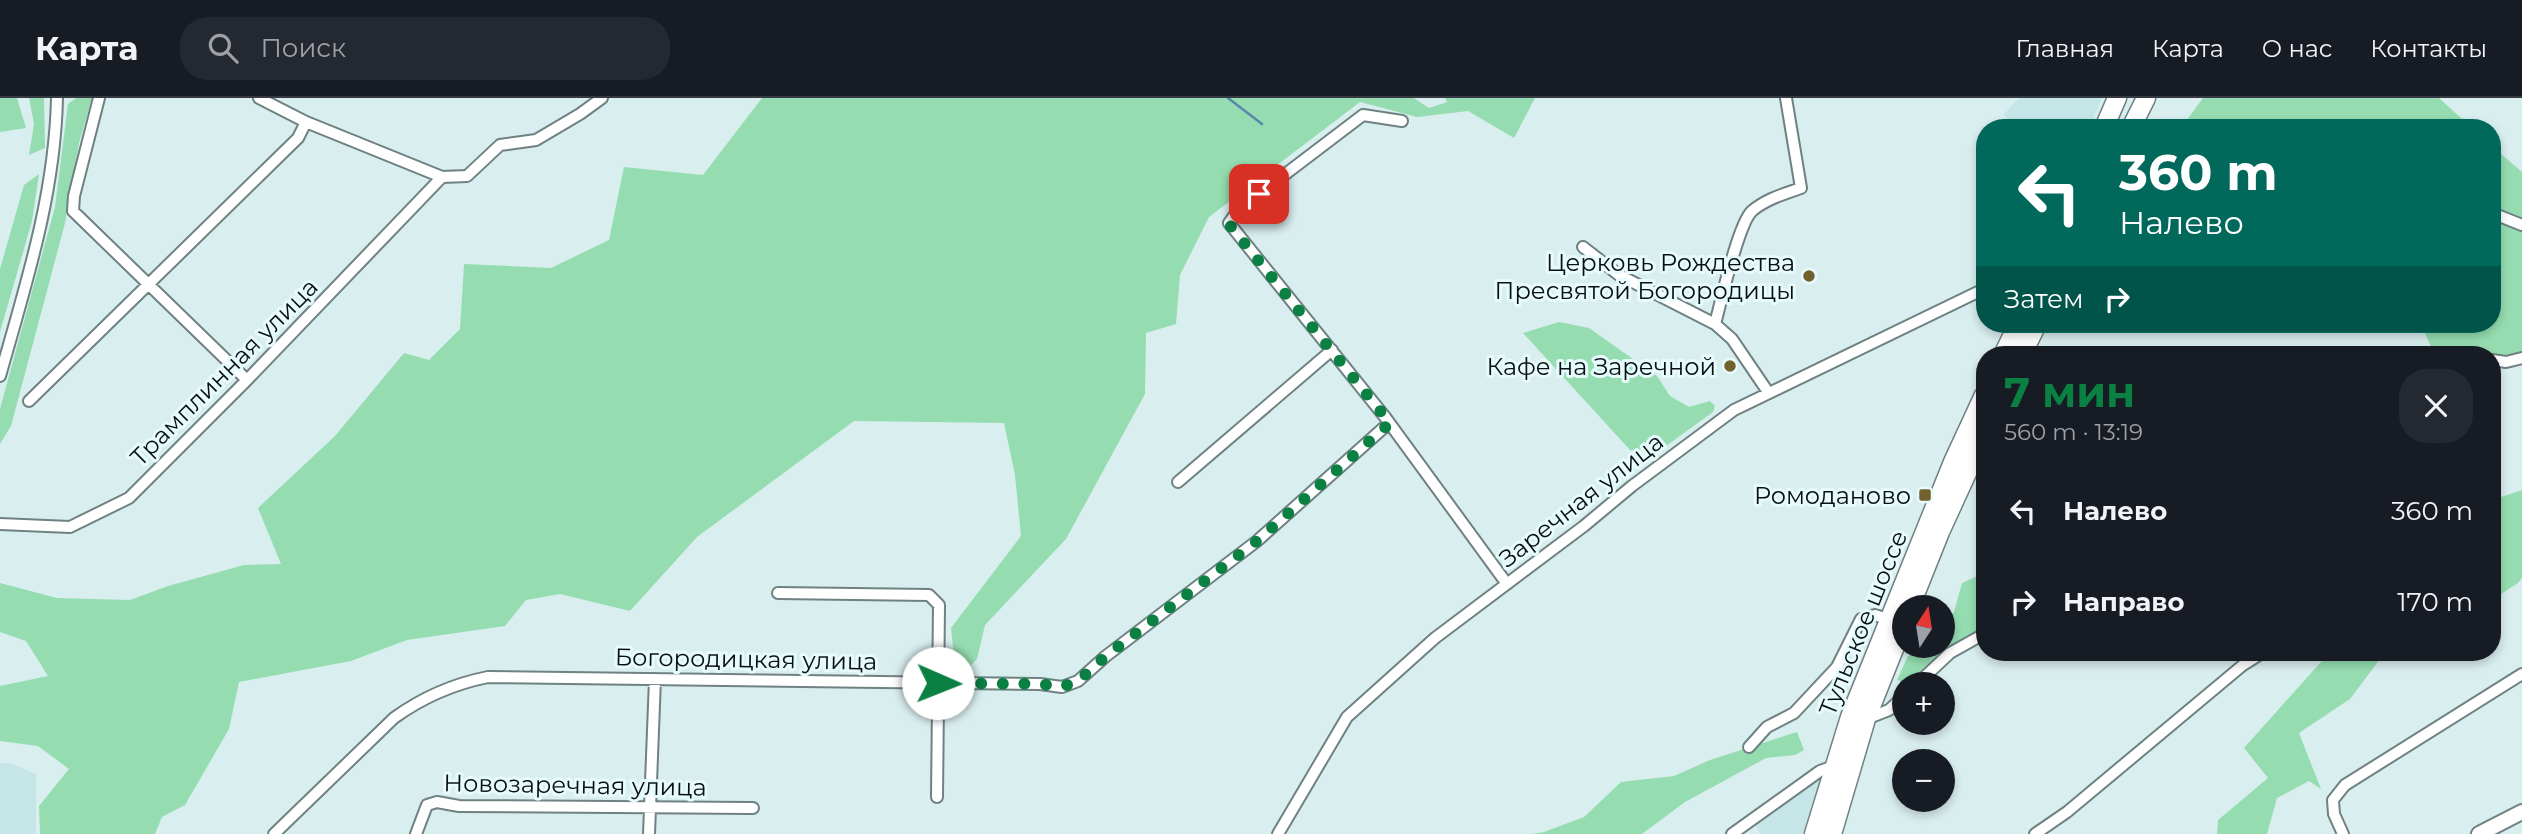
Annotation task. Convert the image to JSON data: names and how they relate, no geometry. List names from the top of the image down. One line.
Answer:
{"streets":{"main road":["Тульское шоссе"],"street":["Трамплинная улица","Заречная улица","Богородицкая улица","Новозаречная улица"]},"places":{"other":["Церковь Рождества Пресвятой Богородицы","Кафе на Заречной"],"transit":["Ромоданово"]},"north":"top","page":{"header":"Карта","search":"Поиск","nav":["Главная","Карта","О нас","Контакты"],"turn":["360 m","Налево"],"then":"Затем","heading":["7 мин","560 m · 13:19"],"list":[{"name":"Налево","value":"360 m"},{"name":"Направо","value":"170 m"}],"map_buttons":["+","−"]}}
